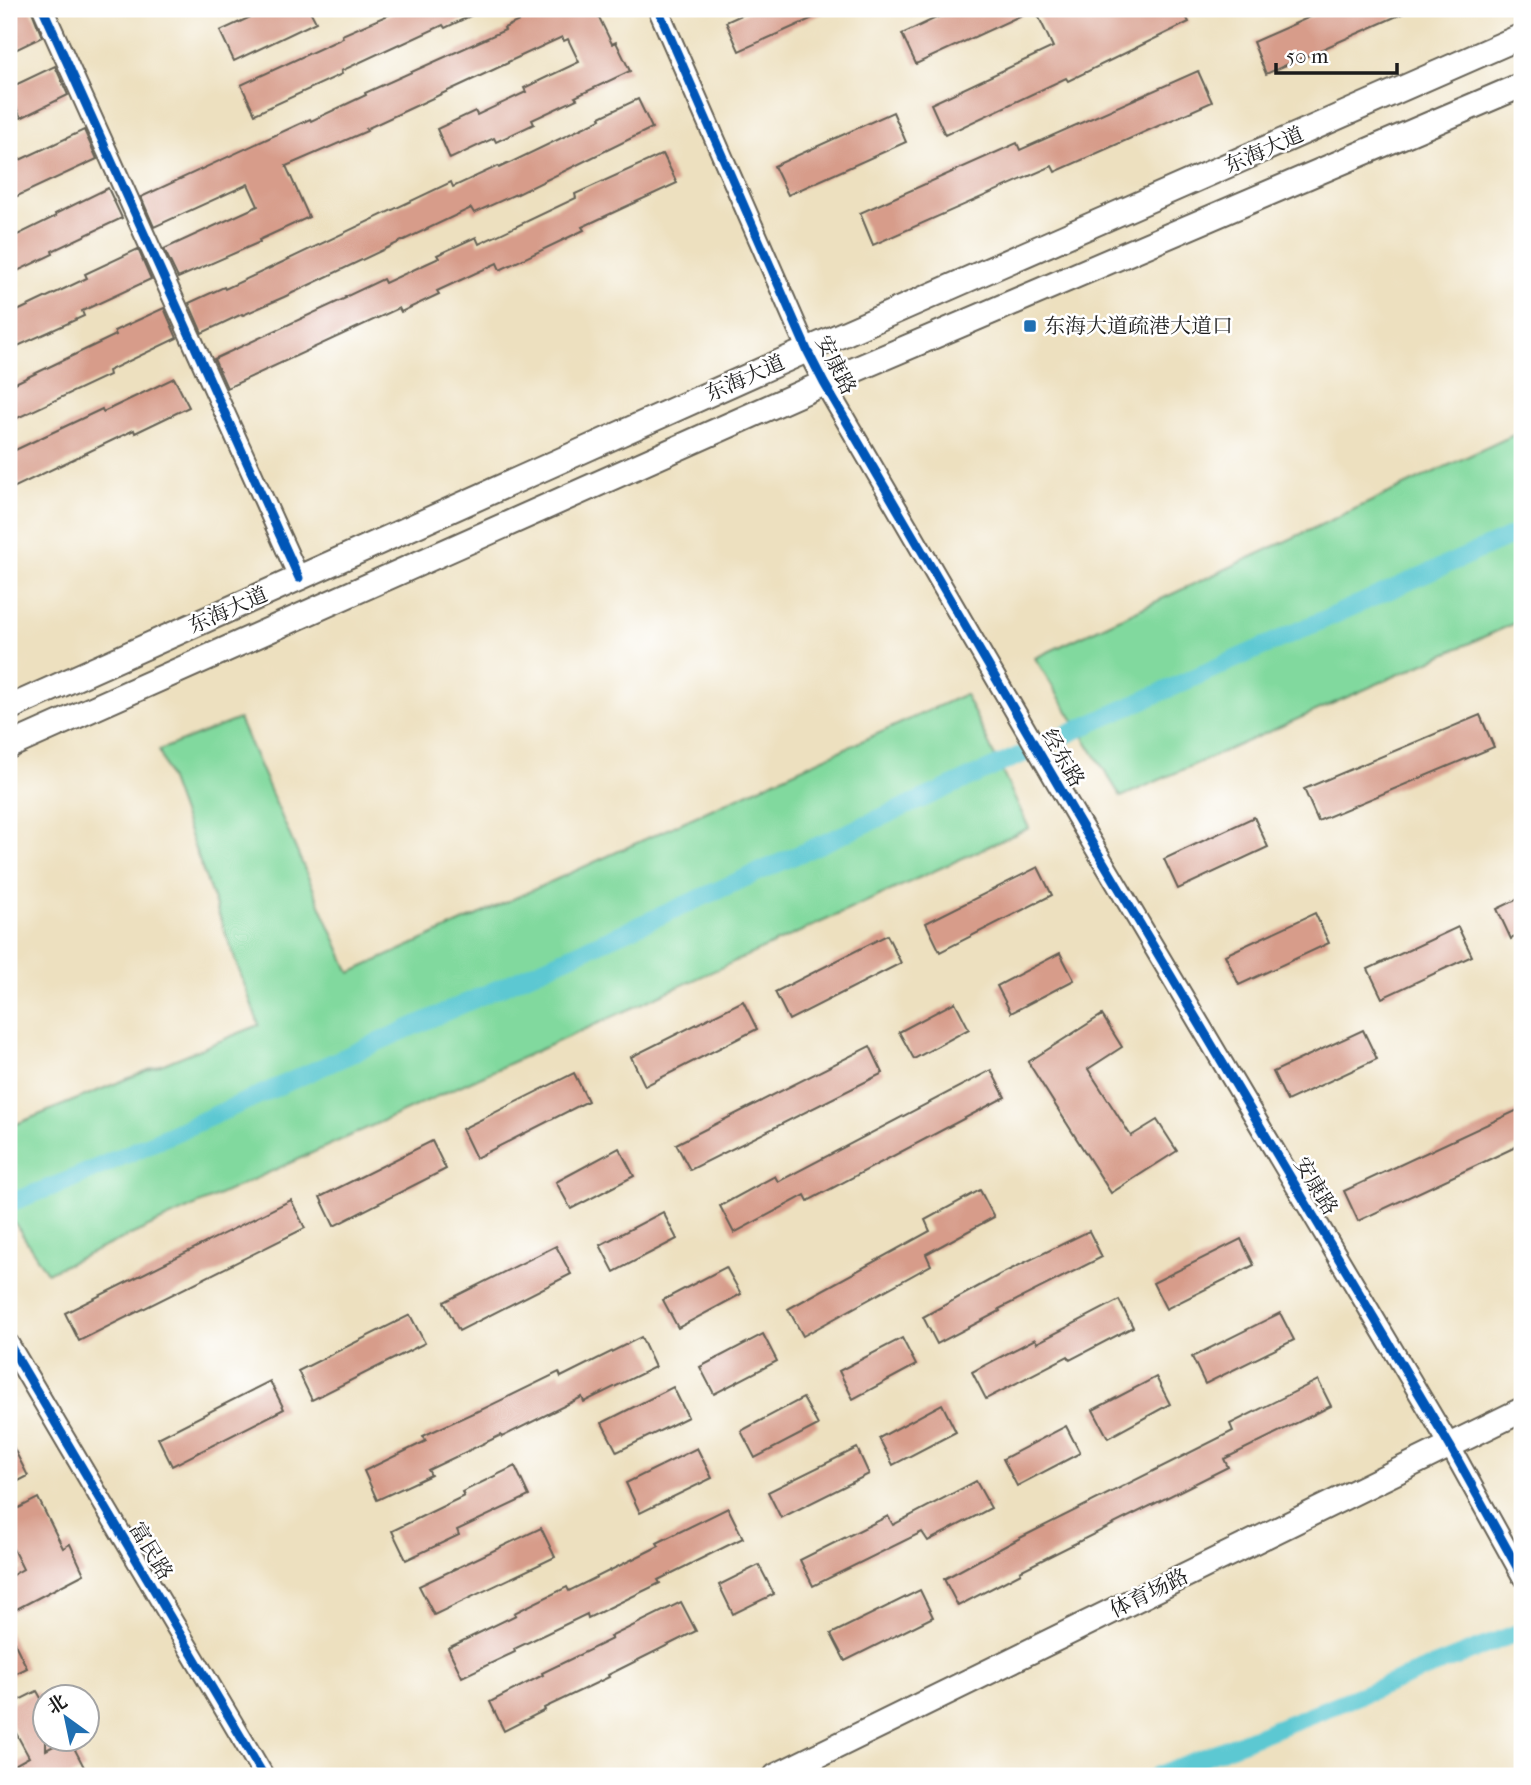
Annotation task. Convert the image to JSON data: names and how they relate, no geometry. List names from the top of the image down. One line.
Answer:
{"streets":{"main road":["东海大道","体育场路"],"street":["安康路","经东路","富民路"]},"crossings":[["东海大道","安康路"],["安康路","经东路"],["安康路","体育场路"]],"places":{"transit":["东海大道疏港大道口"]},"scale_bar":"50 m","north":"top left"}
